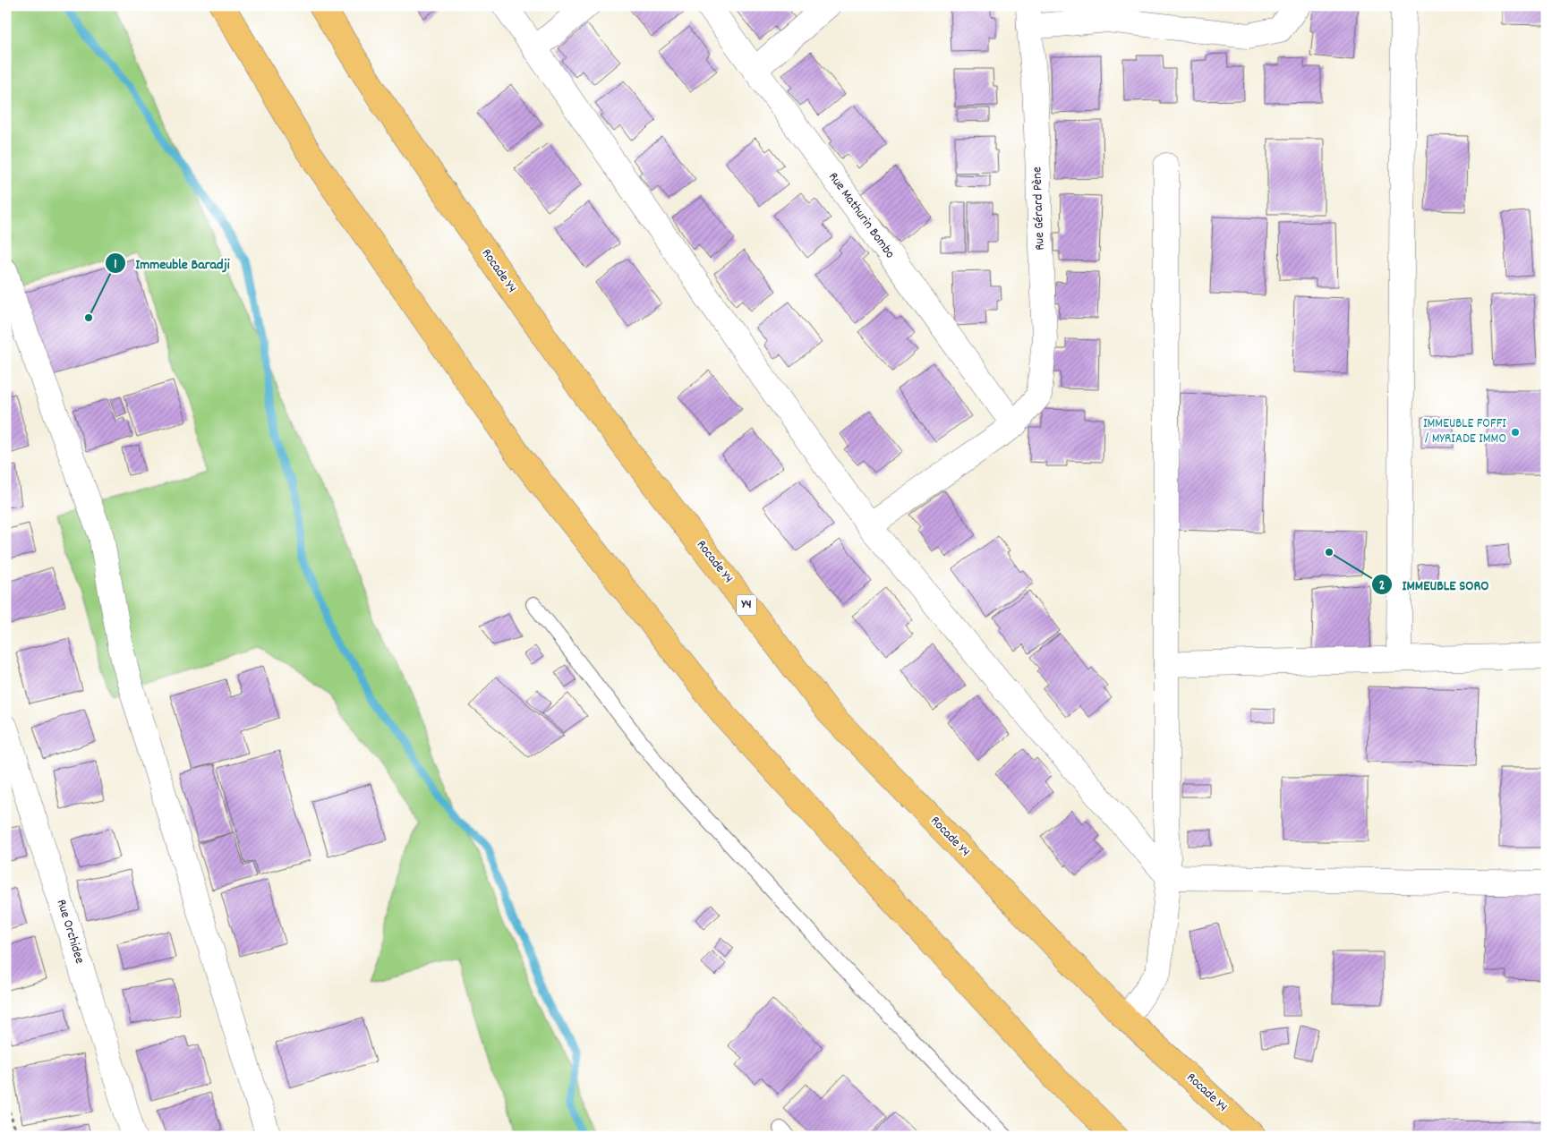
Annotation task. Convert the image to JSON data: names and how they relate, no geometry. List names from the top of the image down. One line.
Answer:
{"streets":{"highway":["Rocade Y4","Y4"],"street":["Rue Gérard Pène","Rue Mathurin Bombo","Rue Orchidee"]},"crossings":[["Rue Gérard Pène","Rue Mathurin Bombo"]],"places":["Immeuble Baradji","IMMEUBLE FOFFI / MYRIADE IMMO","IMMEUBLE SORO"]}
